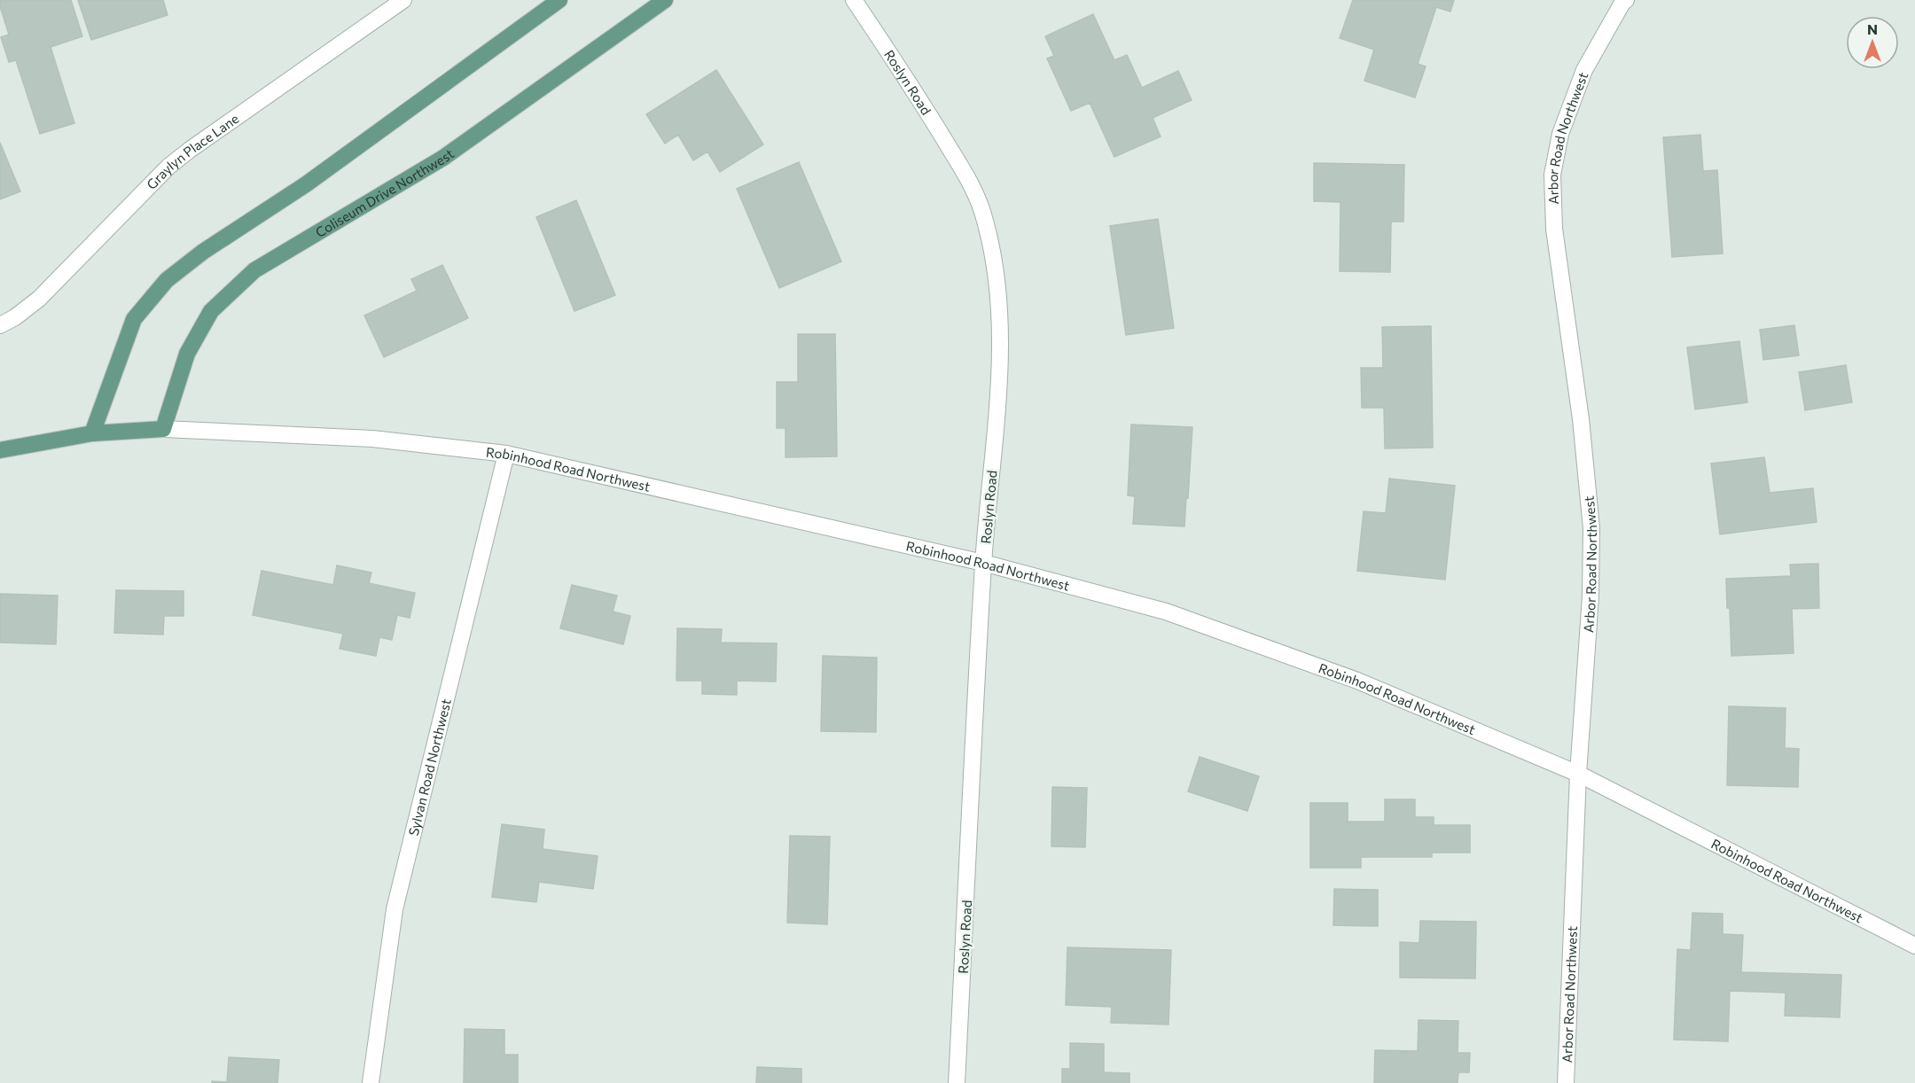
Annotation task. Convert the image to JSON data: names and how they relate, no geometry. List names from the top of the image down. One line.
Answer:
{"streets":{"main road":["Coliseum Drive Northwest","Robinhood Road Northwest"],"street":["Roslyn Road","Arbor Road Northwest","Graylyn Place Lane","Sylvan Road Northwest"]},"crossings":[["Roslyn Road","Robinhood Road Northwest"],["Arbor Road Northwest","Robinhood Road Northwest"],["Coliseum Drive Northwest","Robinhood Road Northwest"],["Robinhood Road Northwest","Sylvan Road Northwest"]],"north":"top"}
